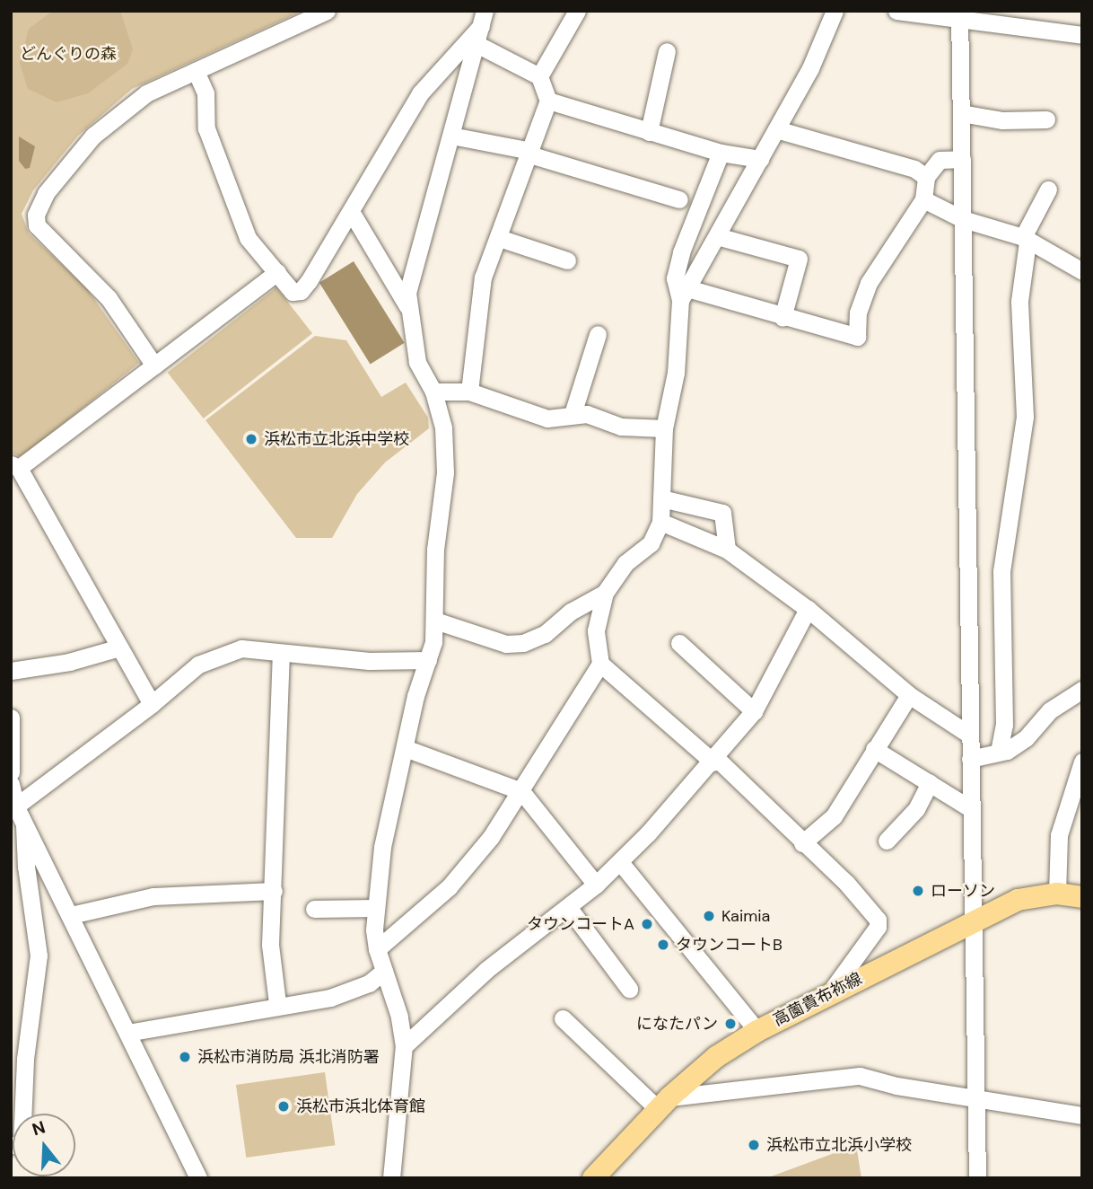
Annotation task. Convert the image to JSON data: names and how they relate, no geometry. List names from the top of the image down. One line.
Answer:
{"streets":{"main road":["高薗貴布祢線"]},"parks":["どんぐりの森"],"places":["浜松市立北浜中学校","ローソン","Kaimia","タウンコートA","タウンコートB","になたパン","浜松市消防局 浜北消防署","浜松市浜北体育館","浜松市立北浜小学校"],"north":"top"}
